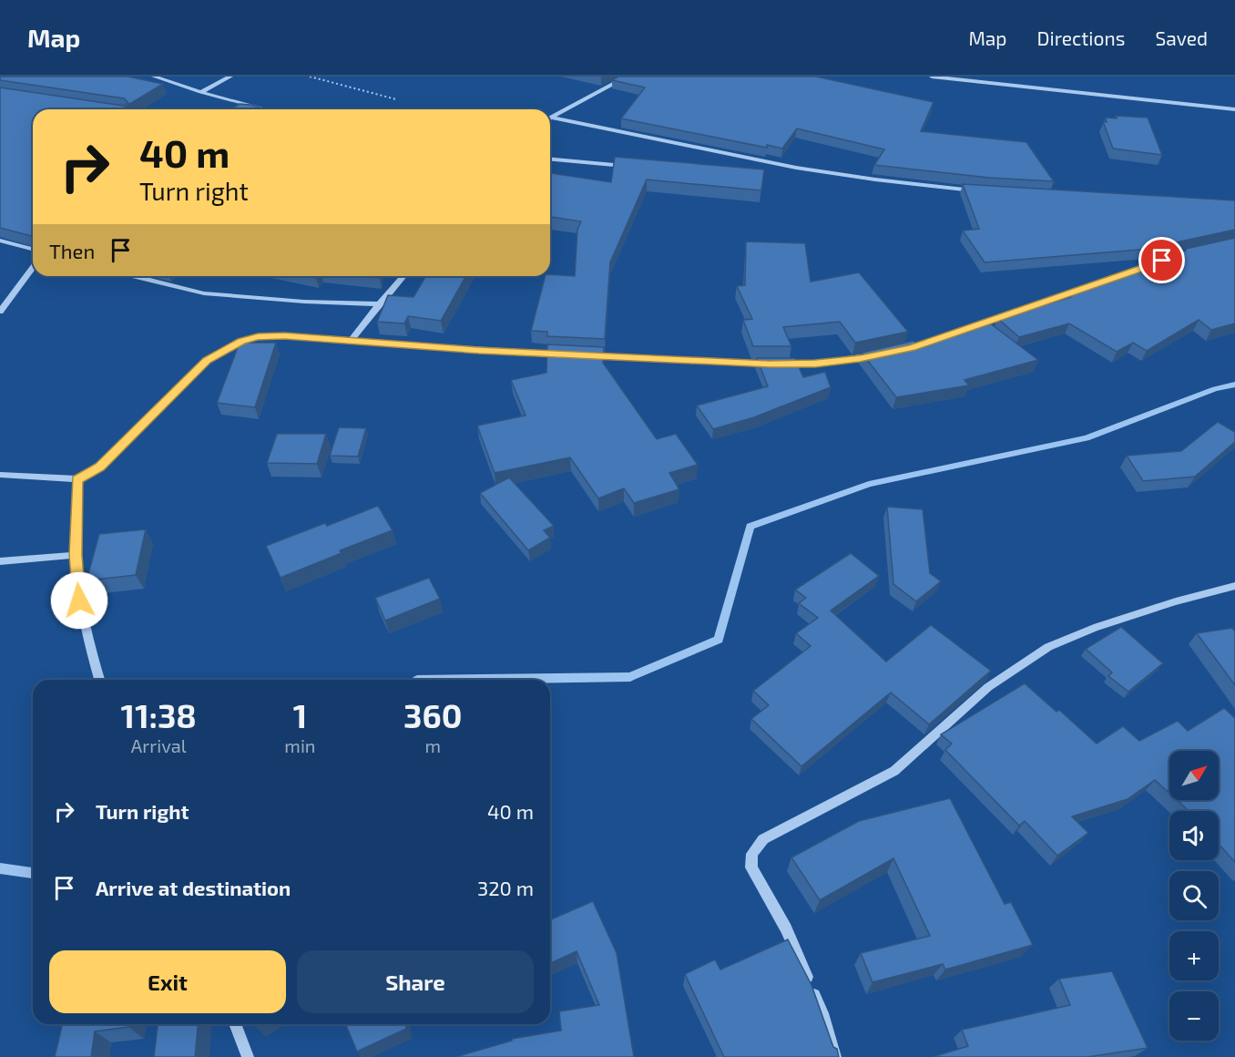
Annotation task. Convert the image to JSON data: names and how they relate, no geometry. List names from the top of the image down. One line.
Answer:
{"north":"top right","page":{"header":"Map","nav":["Map","Directions","Saved"],"turn":["40 m","Turn right"],"then":"Then","eta":["11:38","Arrival","1","min","360","m"],"map_buttons":["+","−"],"list":[{"name":"Turn right","value":"40 m"},{"name":"Arrive at destination","value":"320 m"}],"buttons":["Exit","Share"]}}
